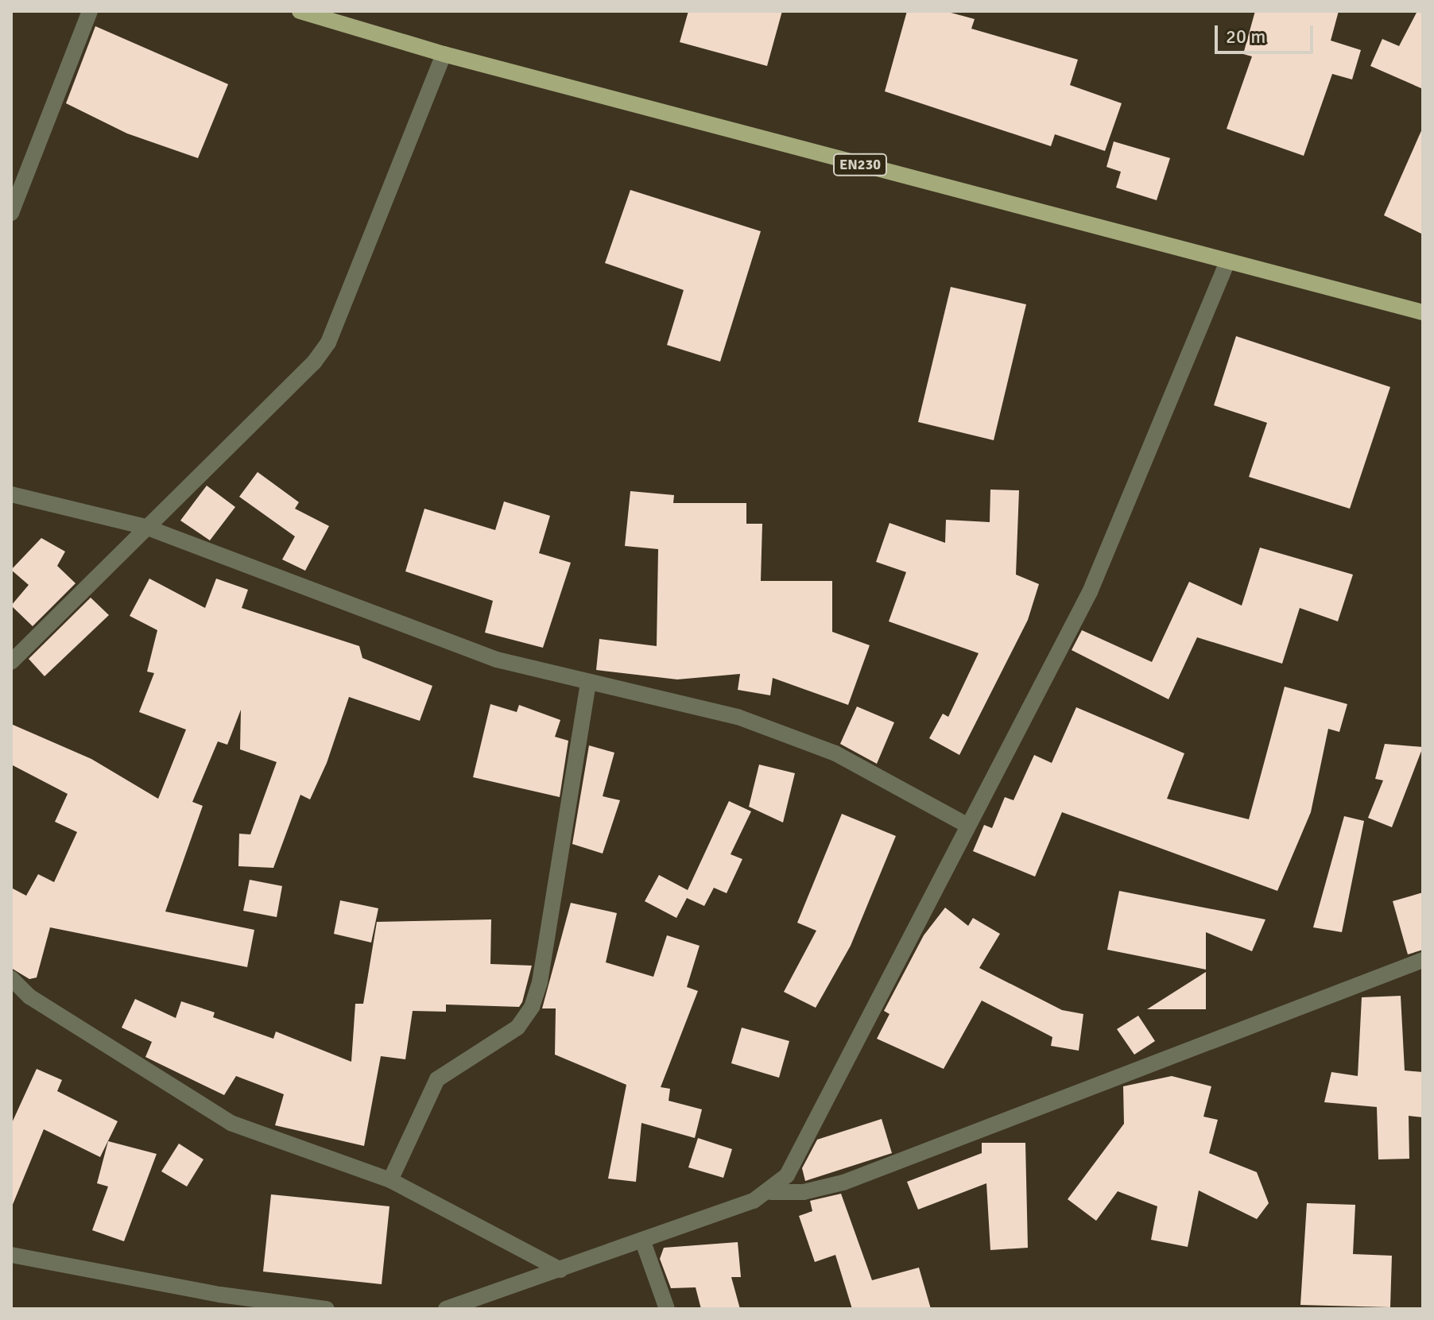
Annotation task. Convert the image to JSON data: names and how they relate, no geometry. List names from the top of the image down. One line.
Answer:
{"streets":{"main road":["EN230"]},"scale_bar":"20 m"}
